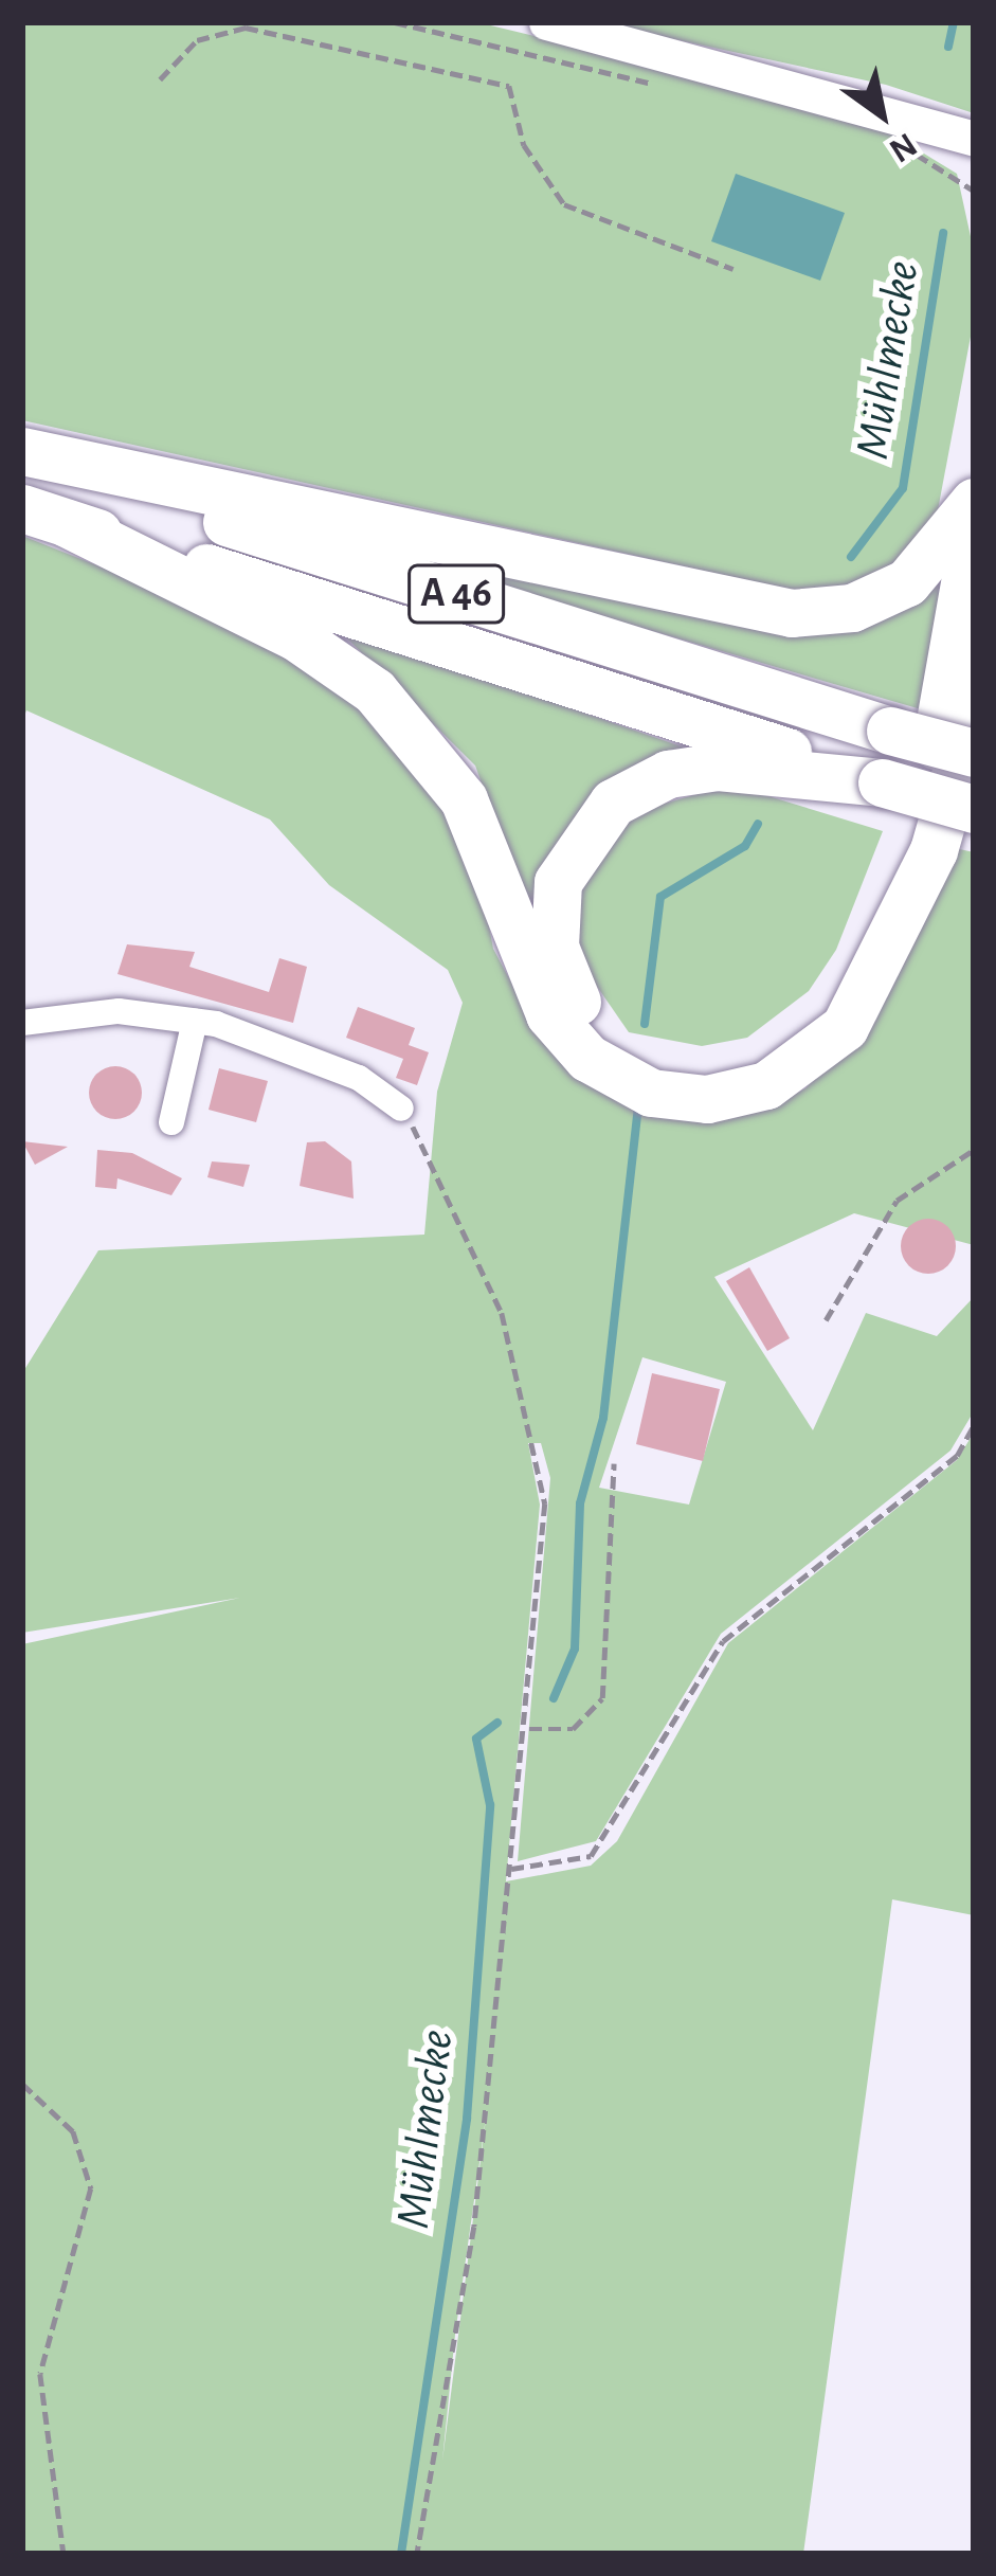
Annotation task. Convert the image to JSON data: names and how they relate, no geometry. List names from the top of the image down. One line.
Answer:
{"streets":{"highway":["A 46"]},"water":["Mühlmecke"],"north":"bottom right"}
